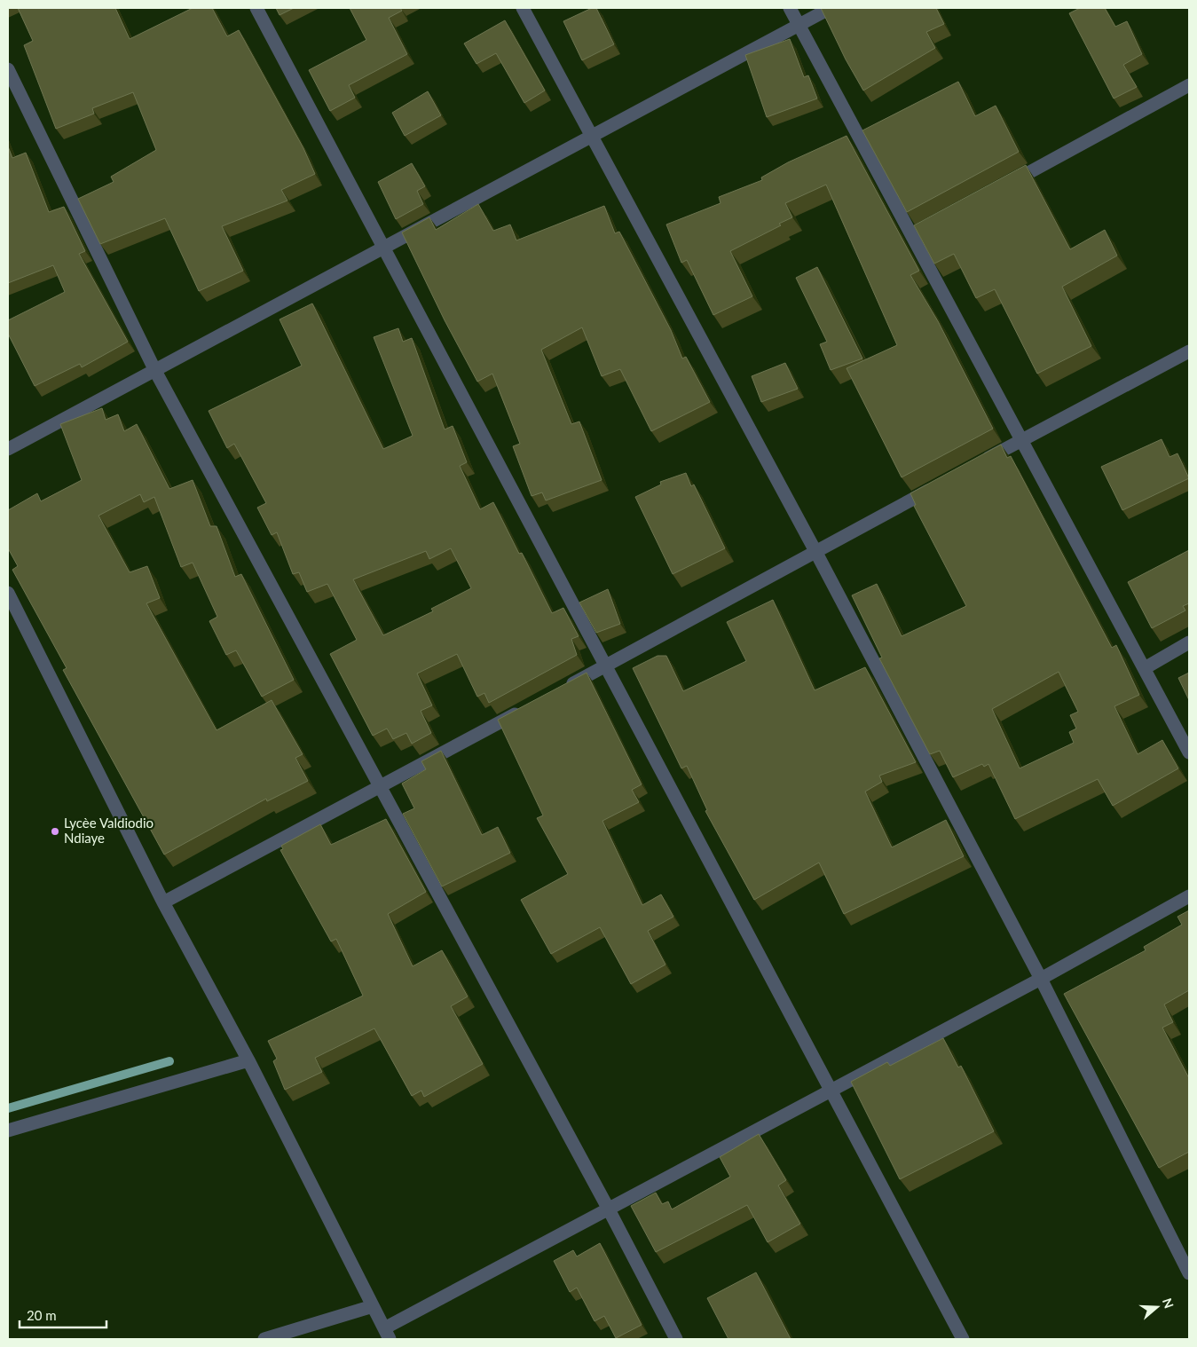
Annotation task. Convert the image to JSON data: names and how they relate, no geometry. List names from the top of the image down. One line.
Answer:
{"places":["Lycèe Valdiodio Ndiaye"],"scale_bar":"20 m","north":"right"}
